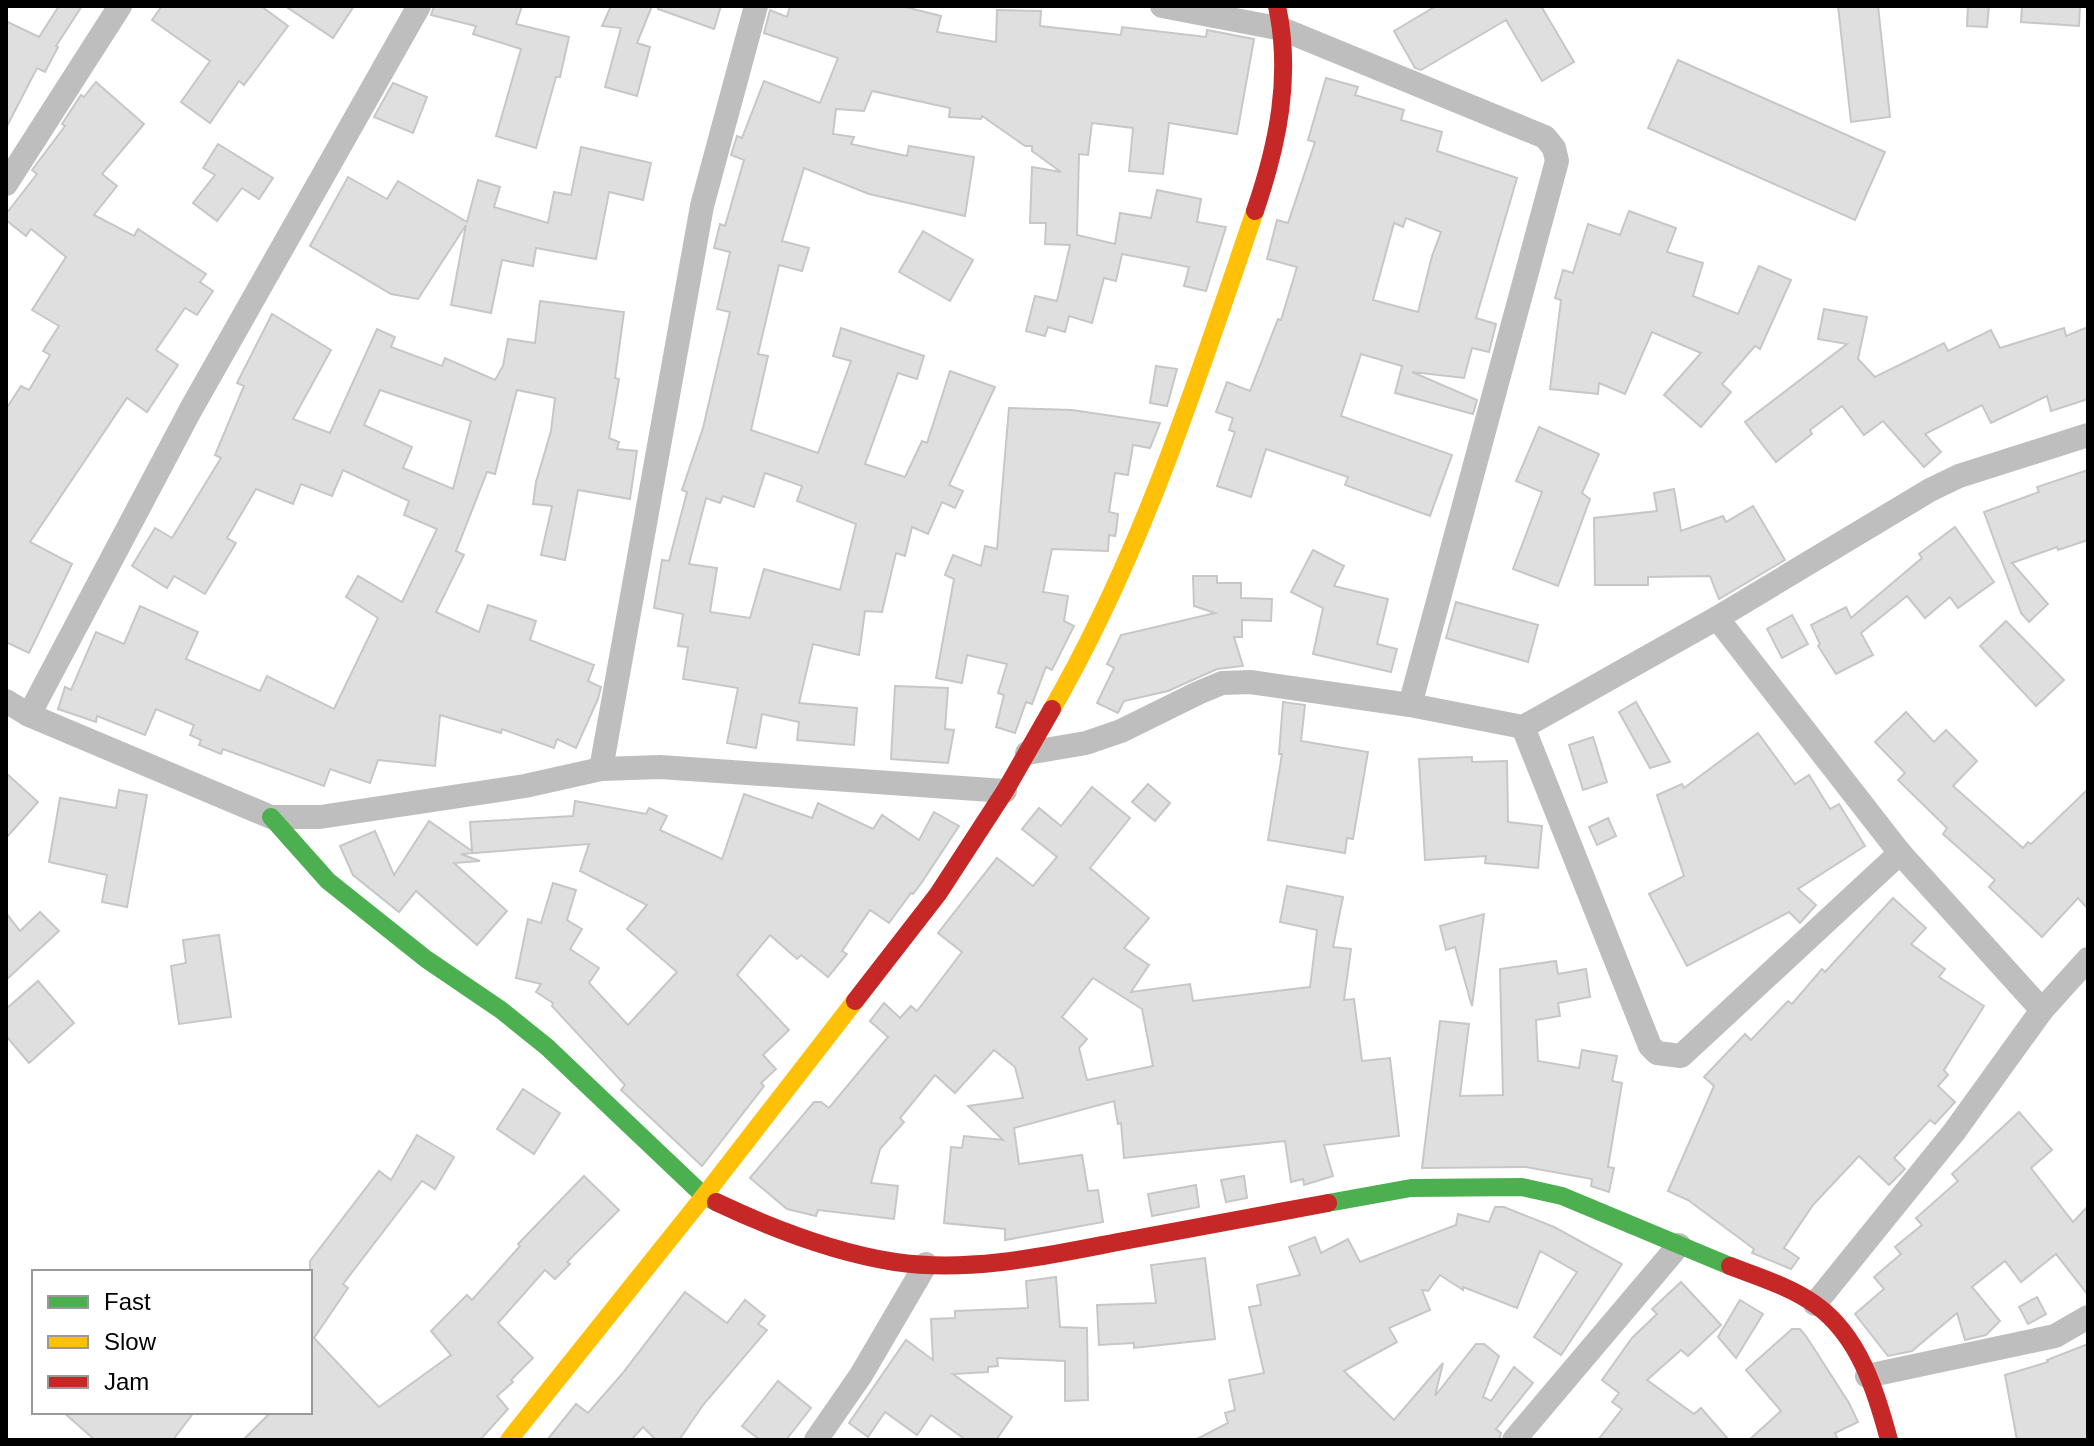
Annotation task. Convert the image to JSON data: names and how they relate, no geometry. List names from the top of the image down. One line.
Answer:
{"legend":["Fast","Slow","Jam"]}
